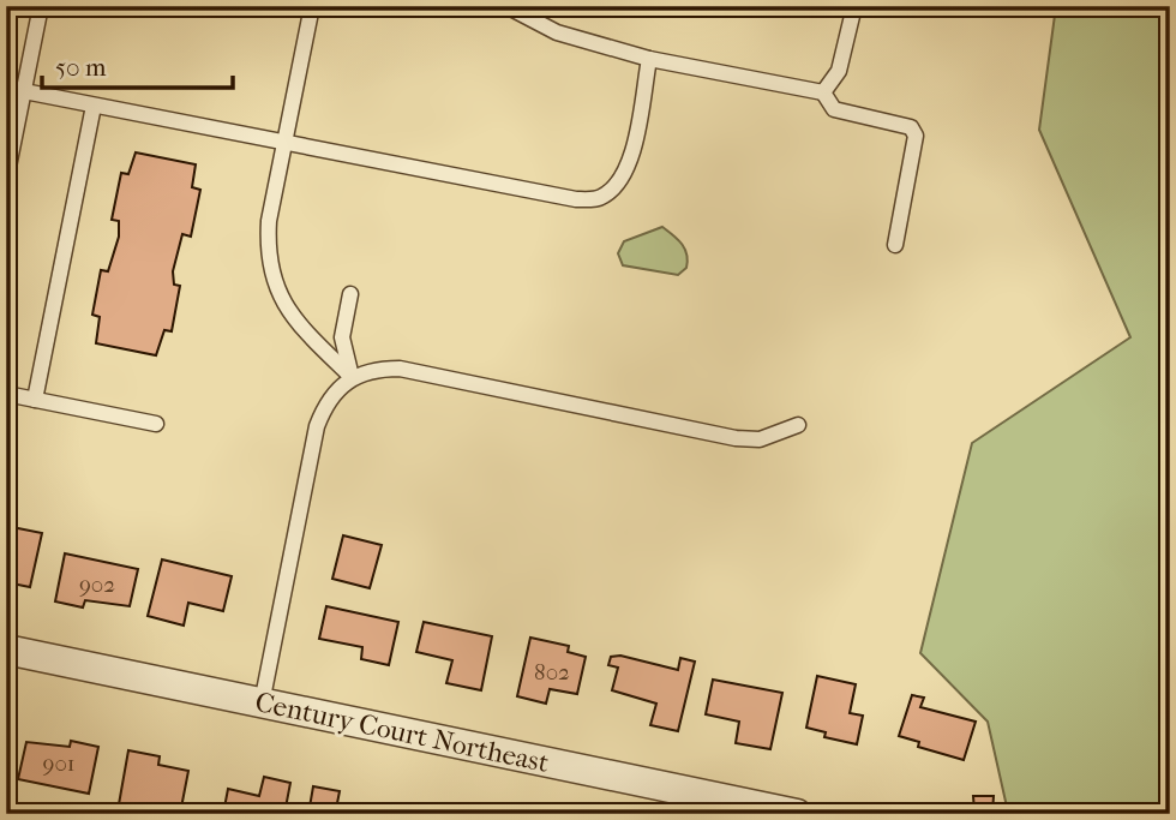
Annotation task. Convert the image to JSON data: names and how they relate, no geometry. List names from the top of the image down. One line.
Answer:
{"streets":{"street":["Century Court Northeast"]},"house_numbers":["902","802","901"],"scale_bar":"50 m"}
